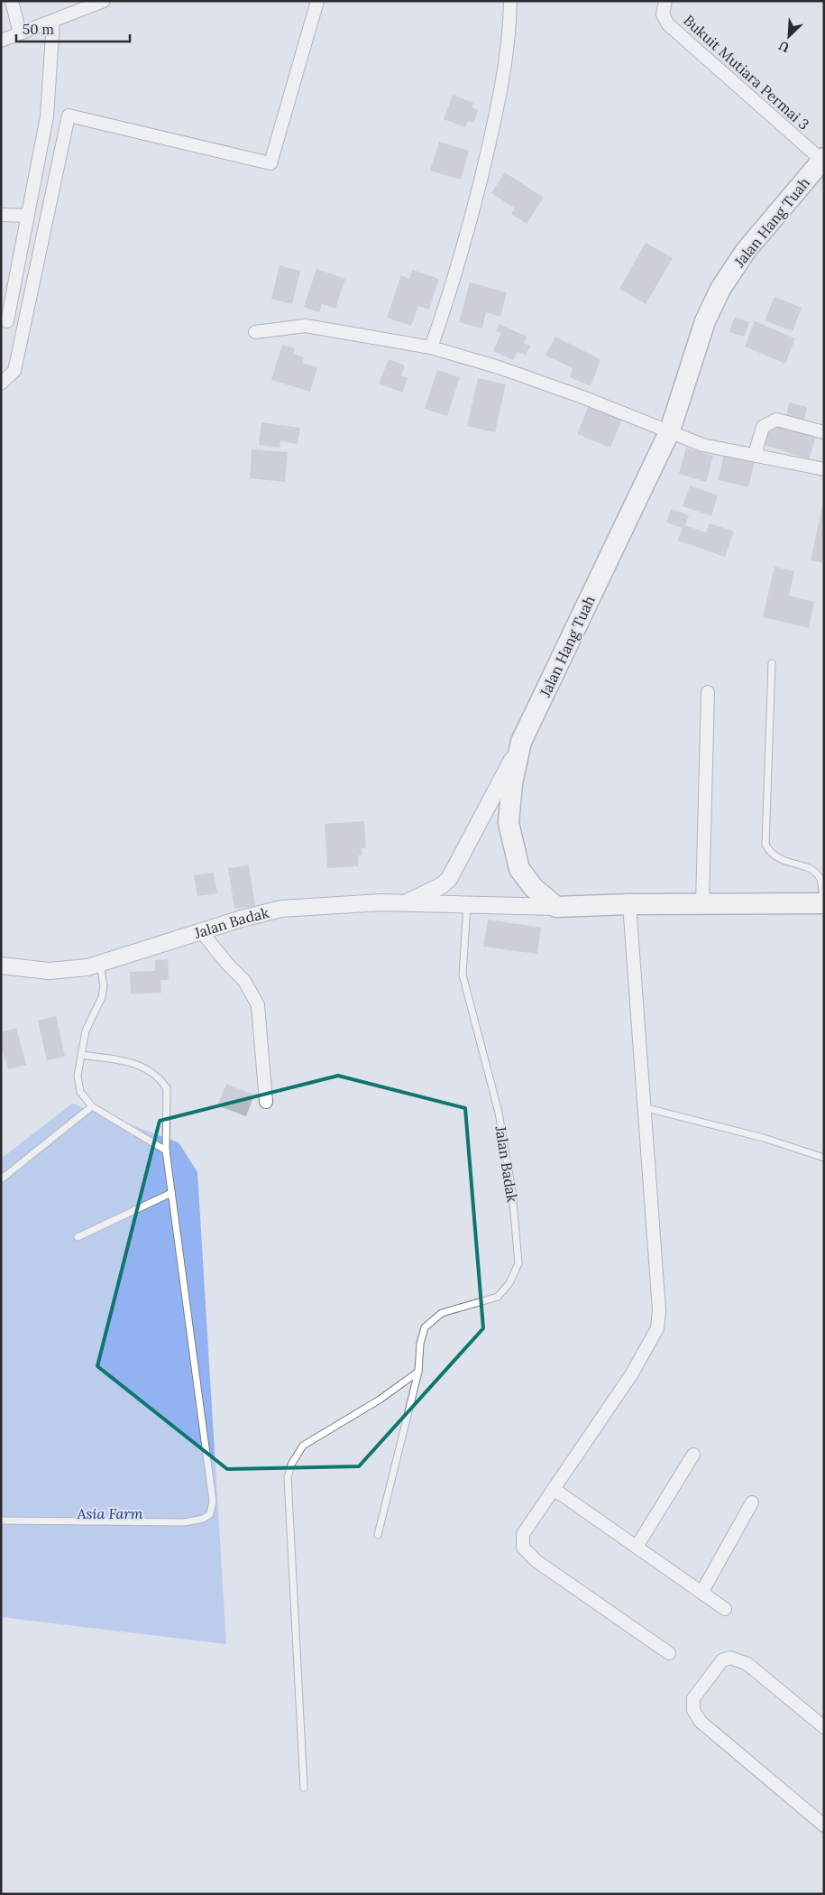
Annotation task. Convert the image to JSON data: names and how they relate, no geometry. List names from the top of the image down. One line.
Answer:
{"streets":{"main road":["Jalan Hang Tuah"],"street":["Bukuit Mutiara Permai 3","Jalan Badak"]},"crossings":[["Bukuit Mutiara Permai 3","Jalan Hang Tuah"],["Jalan Hang Tuah","Jalan Badak"]],"parks":["Asia Farm"],"scale_bar":"50 m","north":"bottom left"}
